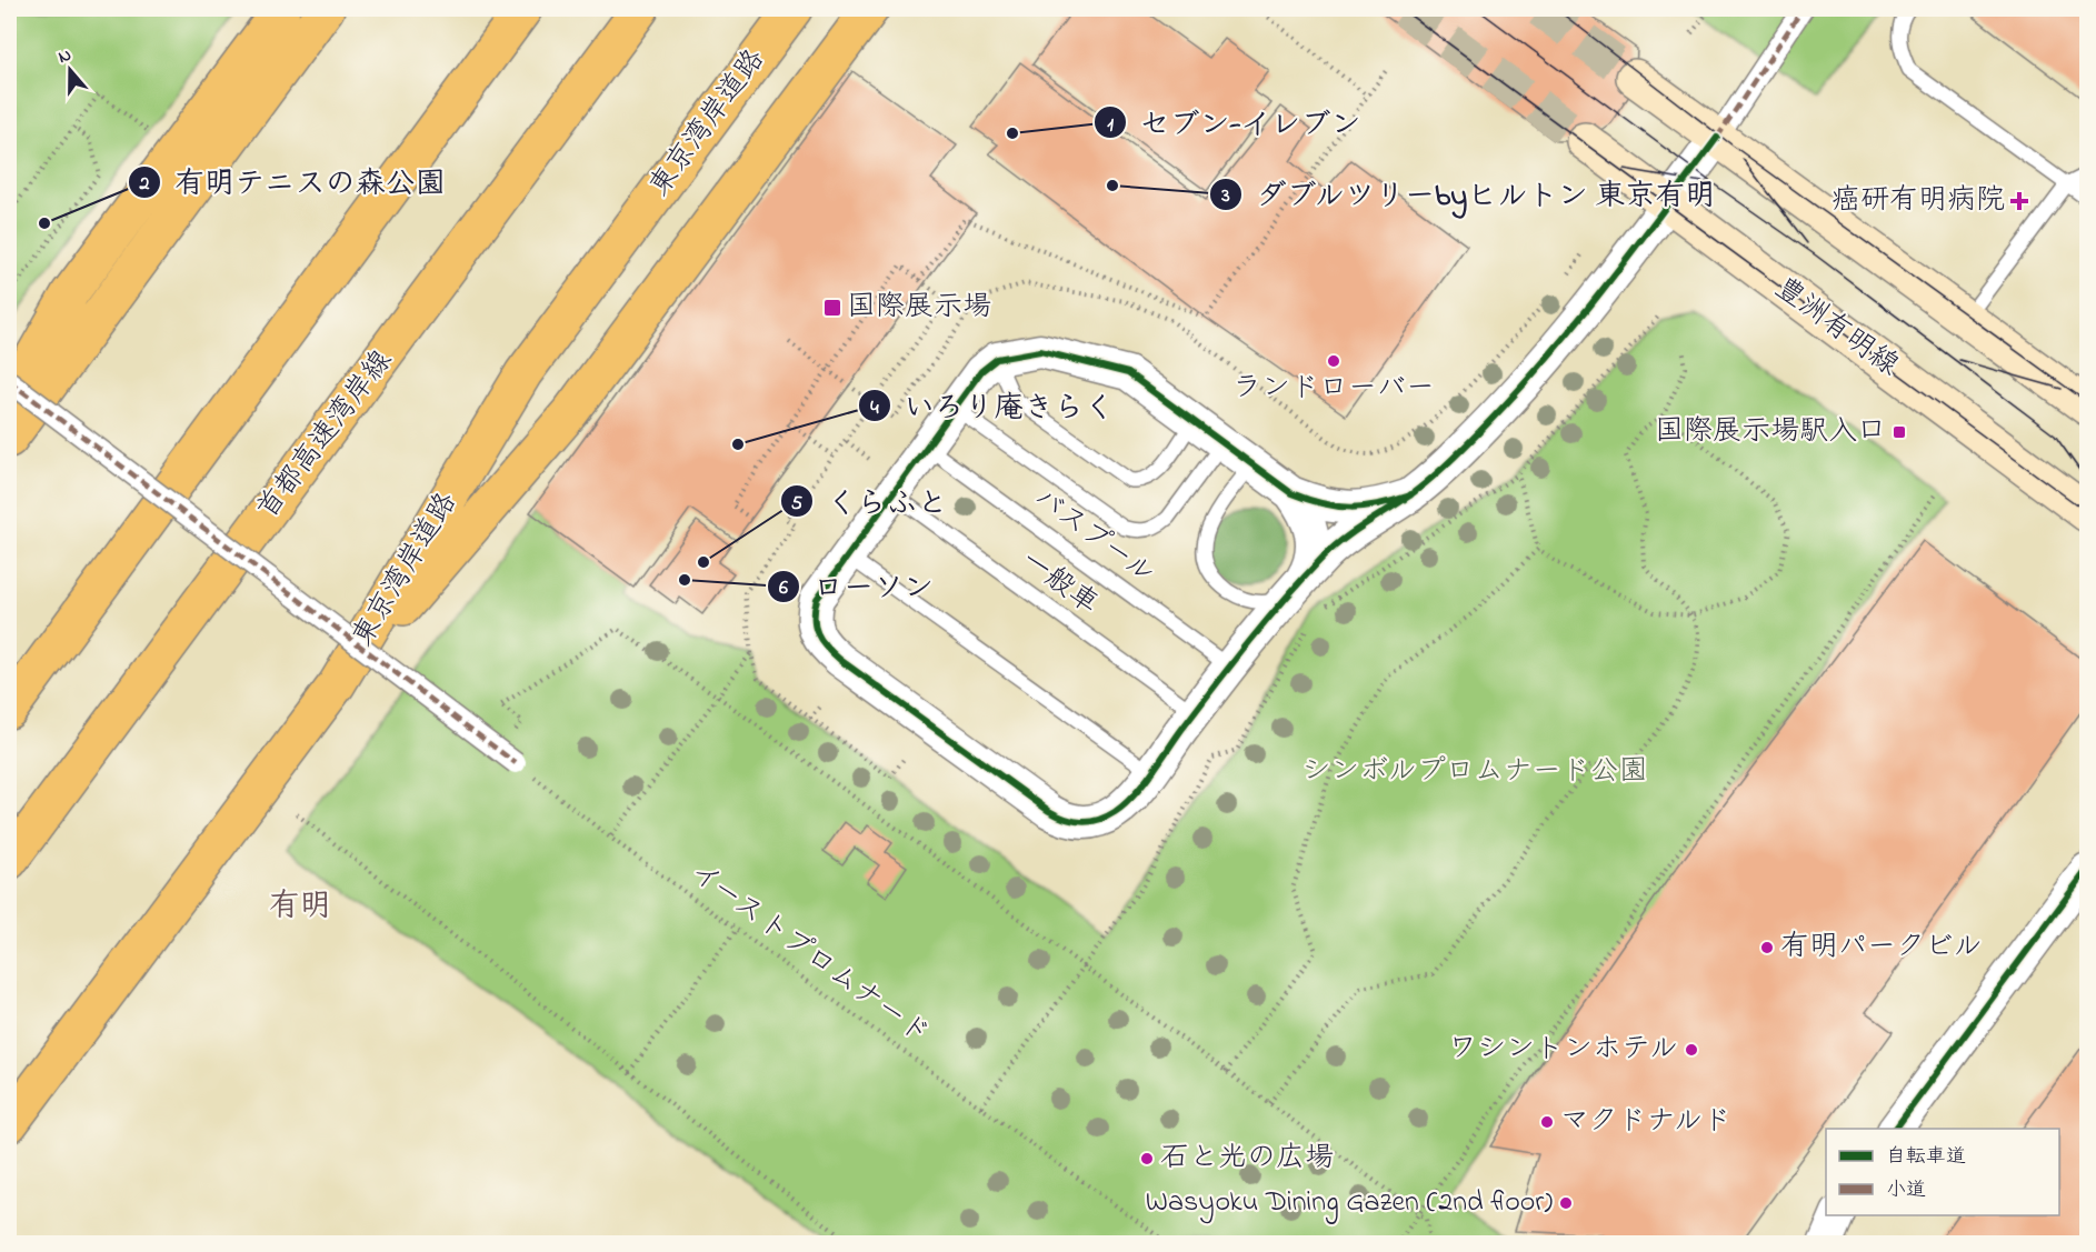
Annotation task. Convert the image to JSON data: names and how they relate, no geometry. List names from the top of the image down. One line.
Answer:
{"streets":{"highway":["東京湾岸道路","首都高速湾岸線"],"main road":["豊洲有明線"],"lane":["バスプール","一般車"],"path":["イーストプロムナード"]},"districts":["有明"],"parks":["シンボルプロムナード公園"],"places":{"other":["セブン-イレブン","ダブルツリーbyヒルトン 東京有明","有明テニスの森公園","ランドローバー","いろり庵きらく","くらふと","ローソン","有明パークビル","ワシントンホテル","マクドナルド","石と光の広場","Wasyoku Dining Gazen (2nd floor)"],"health":["癌研有明病院"],"transit":["国際展示場","国際展示場駅入口"]},"legend":["自転車道","小道"],"north":"top"}
